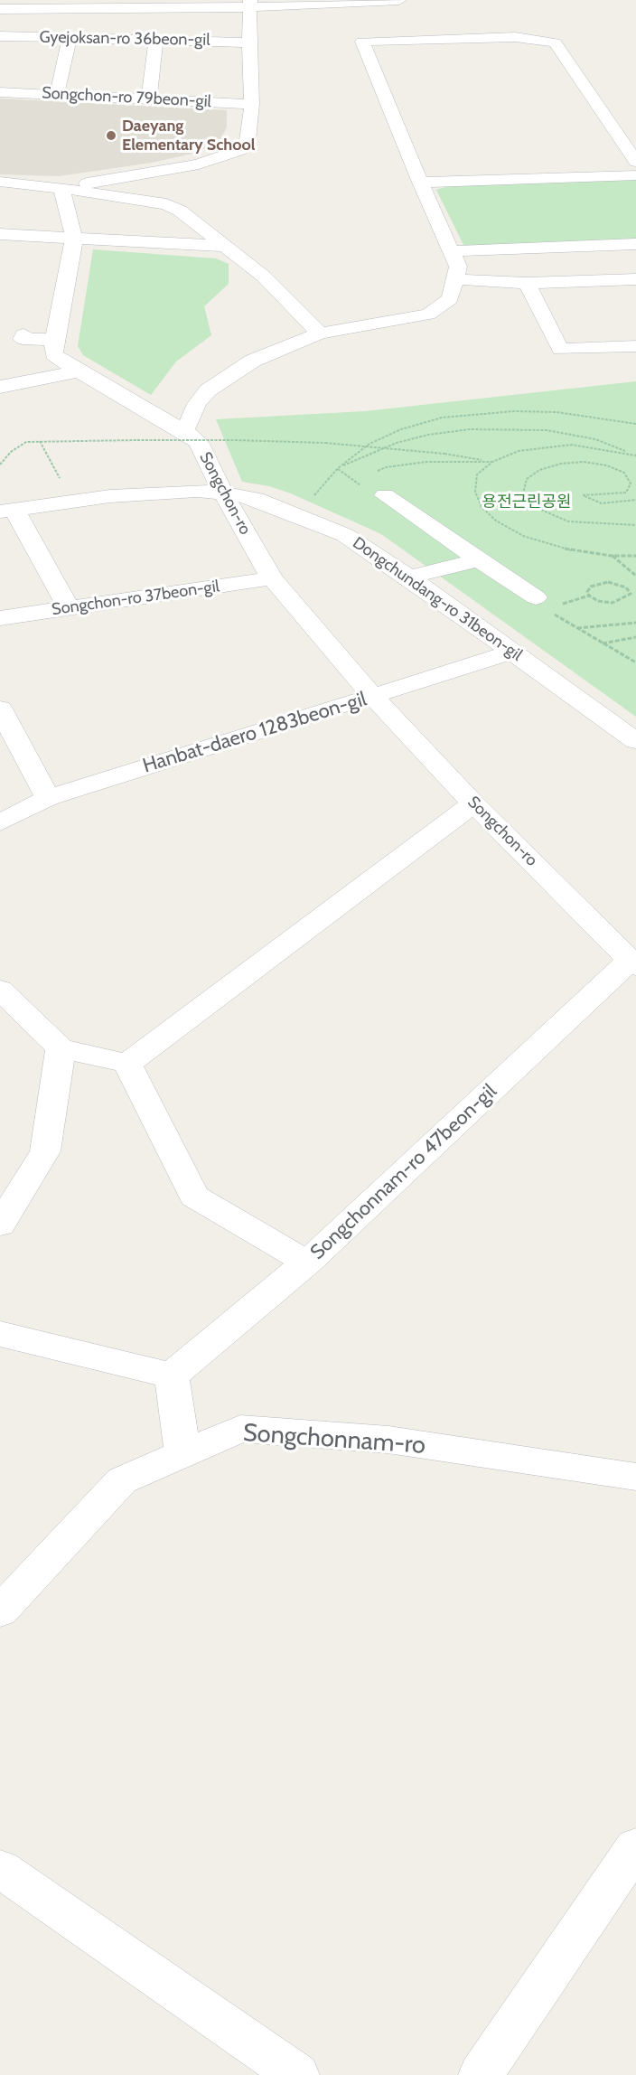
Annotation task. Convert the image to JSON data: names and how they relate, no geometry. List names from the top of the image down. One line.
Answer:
{"streets":{"street":["Gyejoksan-ro 36beon-gil","Songchon-ro 79beon-gil","Songchon-ro","Songchon-ro 37beon-gil","Dongchundang-ro 31beon-gil","Hanbat-daero 1283beon-gil","Songchonnam-ro 47beon-gil","Songchonnam-ro"]},"crossings":[["Songchon-ro","Songchon-ro 37beon-gil"],["Songchon-ro","Dongchundang-ro 31beon-gil"],["Songchon-ro","Hanbat-daero 1283beon-gil"],["Songchon-ro","Songchonnam-ro 47beon-gil"],["Dongchundang-ro 31beon-gil","Hanbat-daero 1283beon-gil"]],"parks":["용전근린공원"],"places":["Daeyang Elementary School"]}
